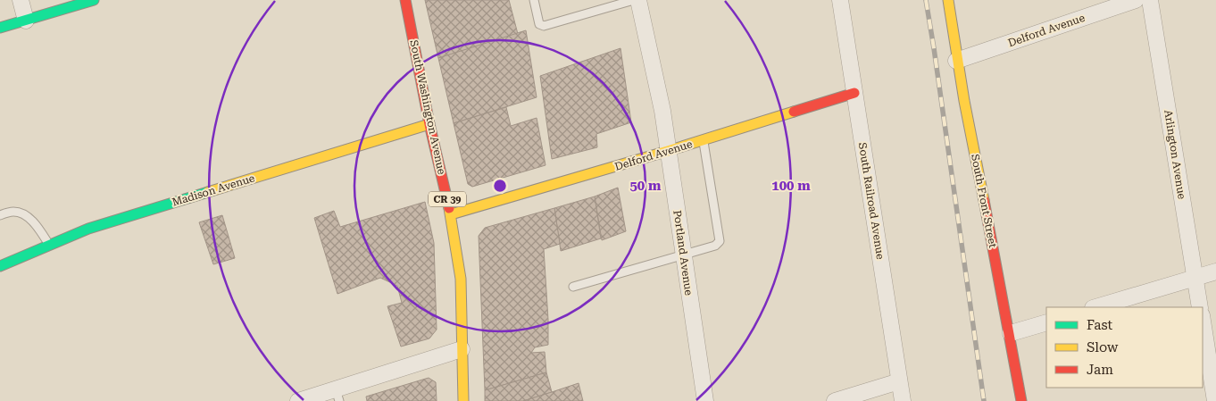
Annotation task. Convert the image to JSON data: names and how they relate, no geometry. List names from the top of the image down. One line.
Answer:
{"streets":{"street":["Delford Avenue","South Washington Avenue","Arlington Avenue","Madison Avenue","CR 39","South Railroad Avenue","South Front Street","Portland Avenue"]},"crossings":[["Delford Avenue","South Washington Avenue"],["Delford Avenue","South Railroad Avenue"],["Delford Avenue","South Front Street"],["Delford Avenue","Portland Avenue"],["South Washington Avenue","Madison Avenue"]],"legend":["Fast","Slow","Jam"],"rings":["50 m","100 m"]}
